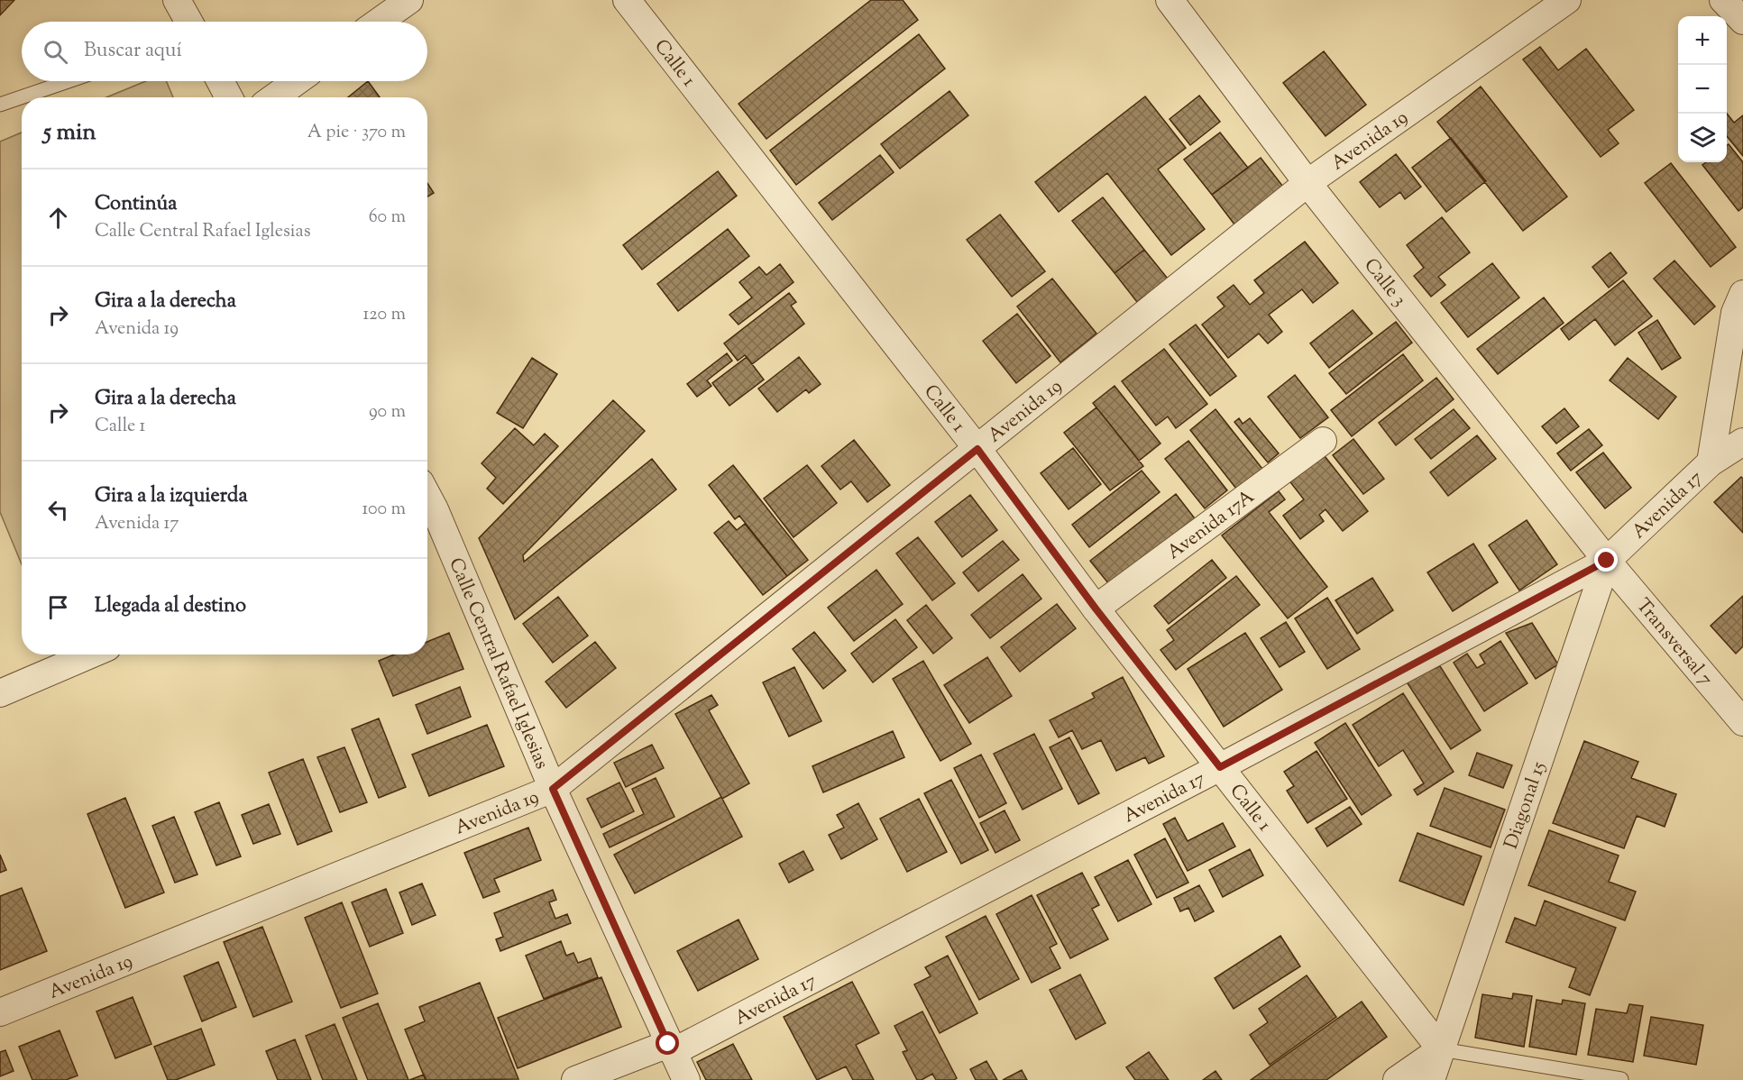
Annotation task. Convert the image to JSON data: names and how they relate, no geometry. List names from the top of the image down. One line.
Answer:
{"streets":{"street":["Calle 1","Avenida 19","Calle 3","Avenida 17","Avenida 17A","Transversal 7","Calle Central Rafael Iglesias","Diagonal 15"]},"crossings":[["Calle 1","Avenida 19"],["Calle 1","Avenida 17"],["Calle 1","Avenida 17A"],["Calle 1","Diagonal 15"],["Avenida 19","Calle 3"],["Avenida 19","Calle Central Rafael Iglesias"],["Calle 3","Avenida 17"],["Calle 3","Transversal 7"],["Calle 3","Diagonal 15"],["Avenida 17","Transversal 7"],["Avenida 17","Calle Central Rafael Iglesias"],["Avenida 17","Diagonal 15"],["Transversal 7","Diagonal 15"]],"page":{"map_buttons":["+","−"],"search":"Buscar aquí","heading":["5 min","A pie · 370 m"],"list":[["Continúa","Calle Central Rafael Iglesias","60 m"],["Gira a la derecha","Avenida 19","120 m"],["Gira a la derecha","Calle 1","90 m"],["Gira a la izquierda","Avenida 17","100 m"],"Llegada al destino"]}}
